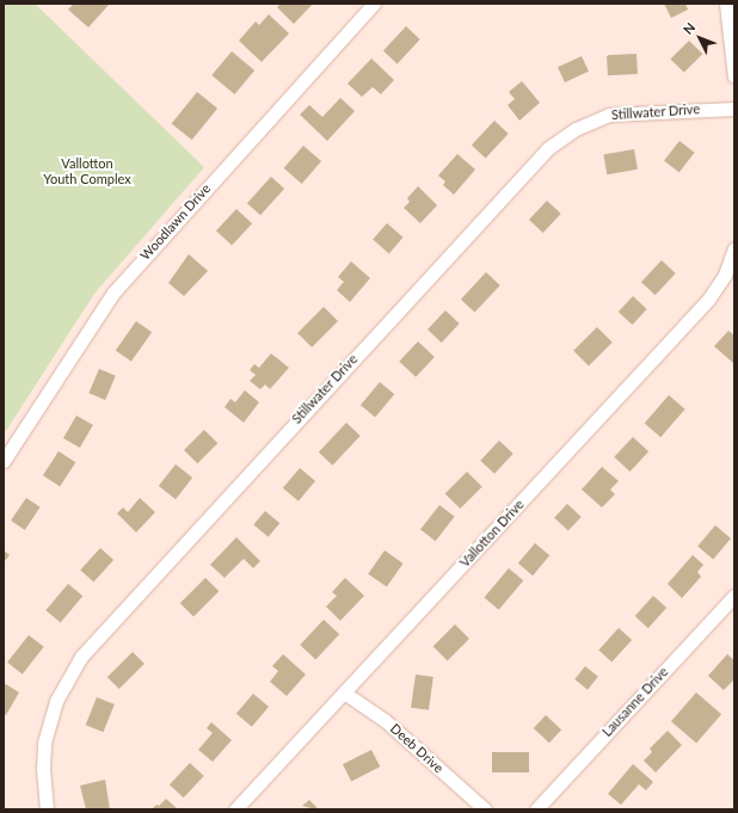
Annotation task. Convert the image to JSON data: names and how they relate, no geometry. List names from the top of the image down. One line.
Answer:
{"streets":{"street":["Stillwater Drive","Woodlawn Drive","Vallotton Drive","Lausanne Drive","Deeb Drive"]},"crossings":[["Vallotton Drive","Deeb Drive"]],"parks":["Vallotton Youth Complex"],"north":"top left"}
